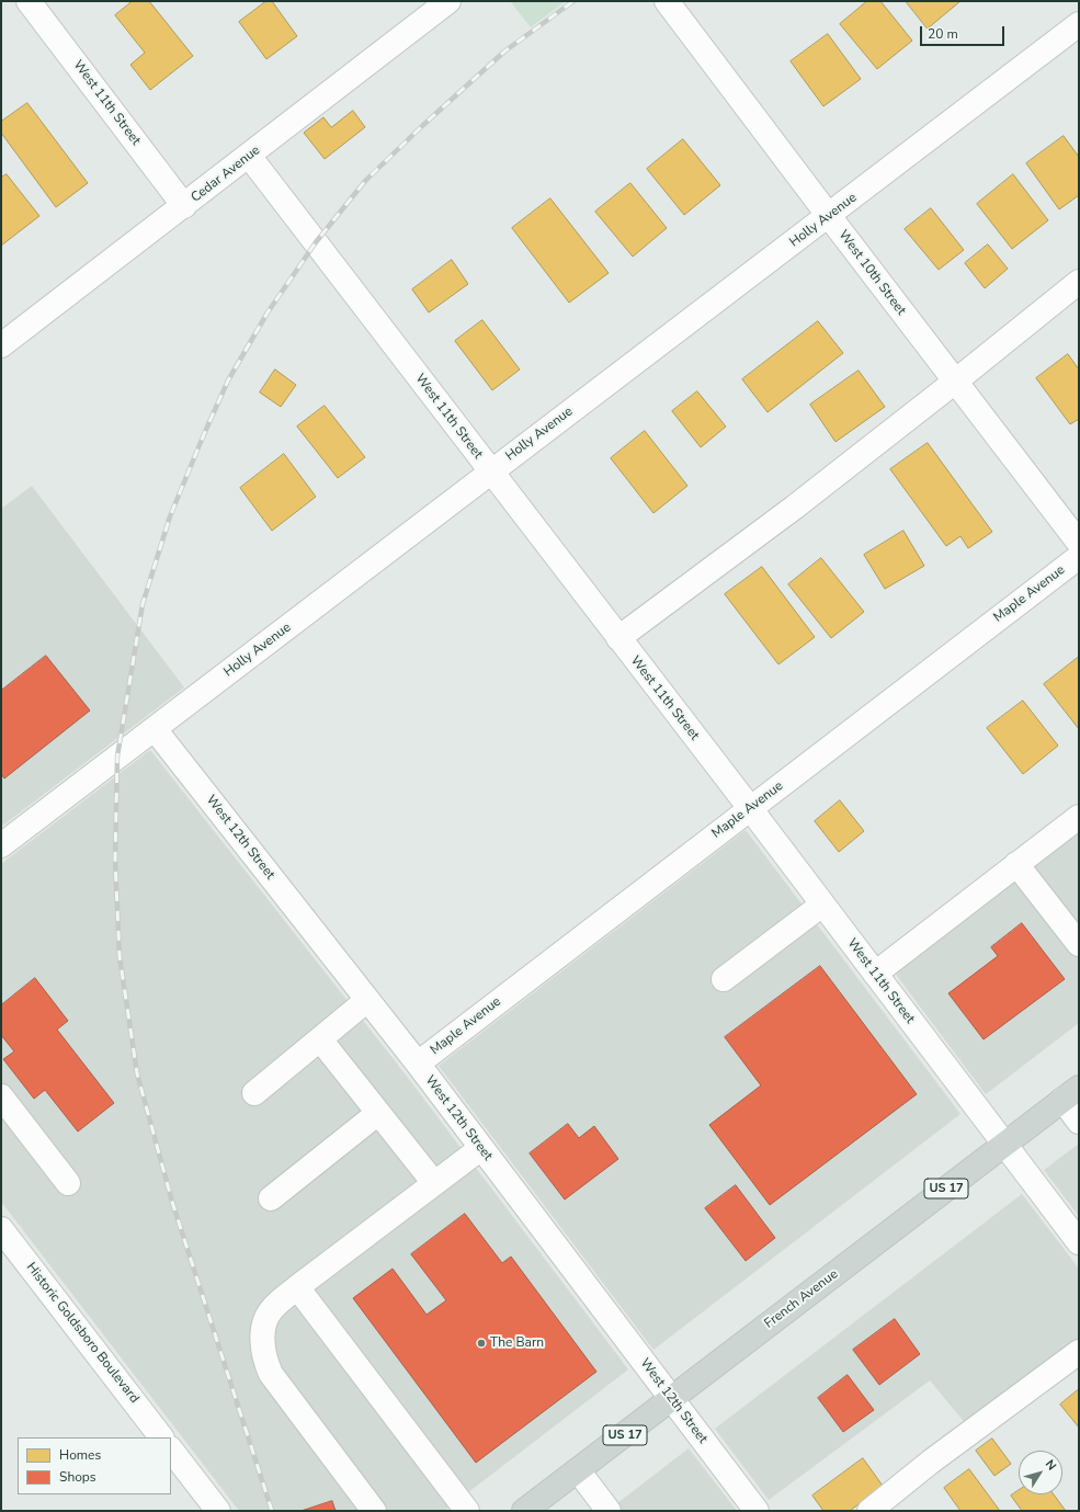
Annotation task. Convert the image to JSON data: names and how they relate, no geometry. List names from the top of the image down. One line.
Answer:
{"streets":{"main road":["US 17","French Avenue"],"street":["West 11th Street","Cedar Avenue","Holly Avenue","West 10th Street","Maple Avenue","West 12th Street","Historic Goldsboro Boulevard"]},"crossings":[["West 11th Street","Cedar Avenue"],["West 11th Street","Holly Avenue"],["West 11th Street","Maple Avenue"],["West 11th Street","French Avenue"],["Holly Avenue","West 10th Street"],["Holly Avenue","West 12th Street"],["Maple Avenue","West 12th Street"],["West 12th Street","French Avenue"]],"places":["The Barn"],"legend":["Homes","Shops"],"scale_bar":"20 m","north":"top right"}
